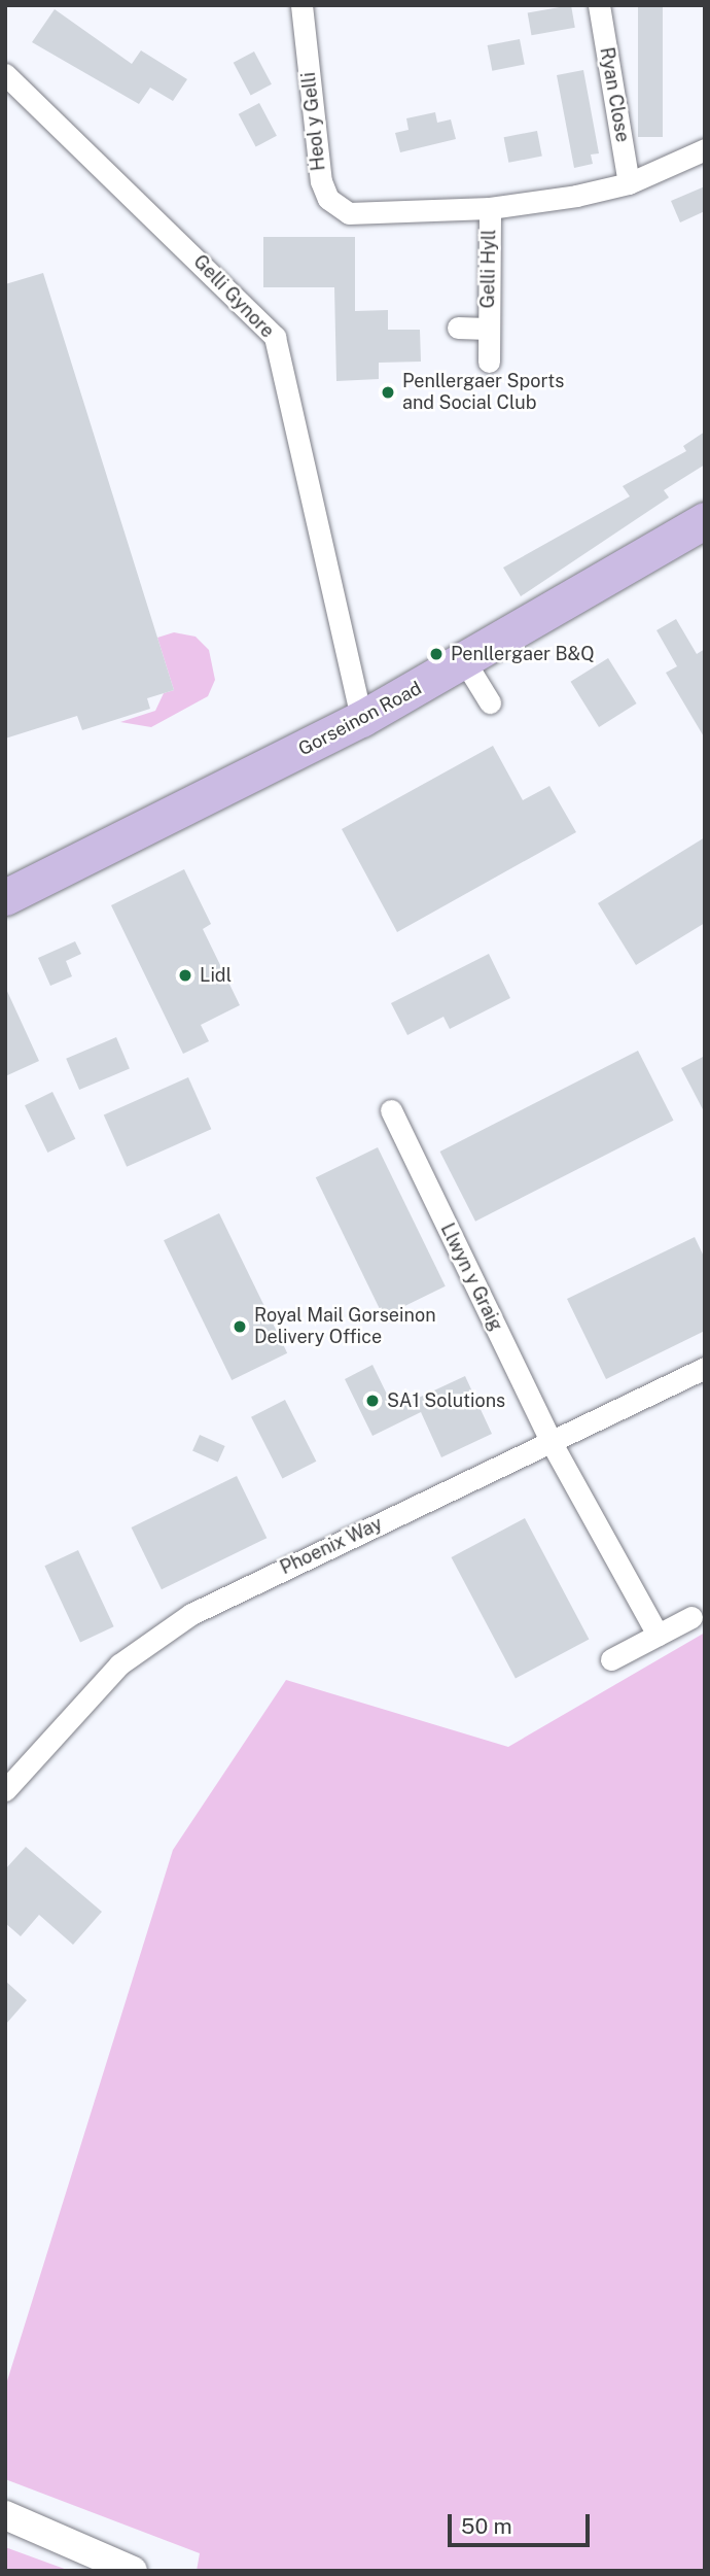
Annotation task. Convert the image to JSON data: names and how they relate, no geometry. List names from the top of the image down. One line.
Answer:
{"streets":{"main road":["Gorseinon Road"],"street":["Ryan Close","Heol y Gelli","Gelli Hyll","Gelli Gynore","Llwyn y Graig","Phoenix Way"]},"crossings":[["Ryan Close","Heol y Gelli"],["Heol y Gelli","Gelli Hyll"],["Gelli Gynore","Gorseinon Road"],["Llwyn y Graig","Phoenix Way"]],"places":["Penllergaer Sports and Social Club","Penllergaer B&Q","Lidl","Royal Mail Gorseinon Delivery Office","SA1 Solutions"],"scale_bar":"50 m"}
